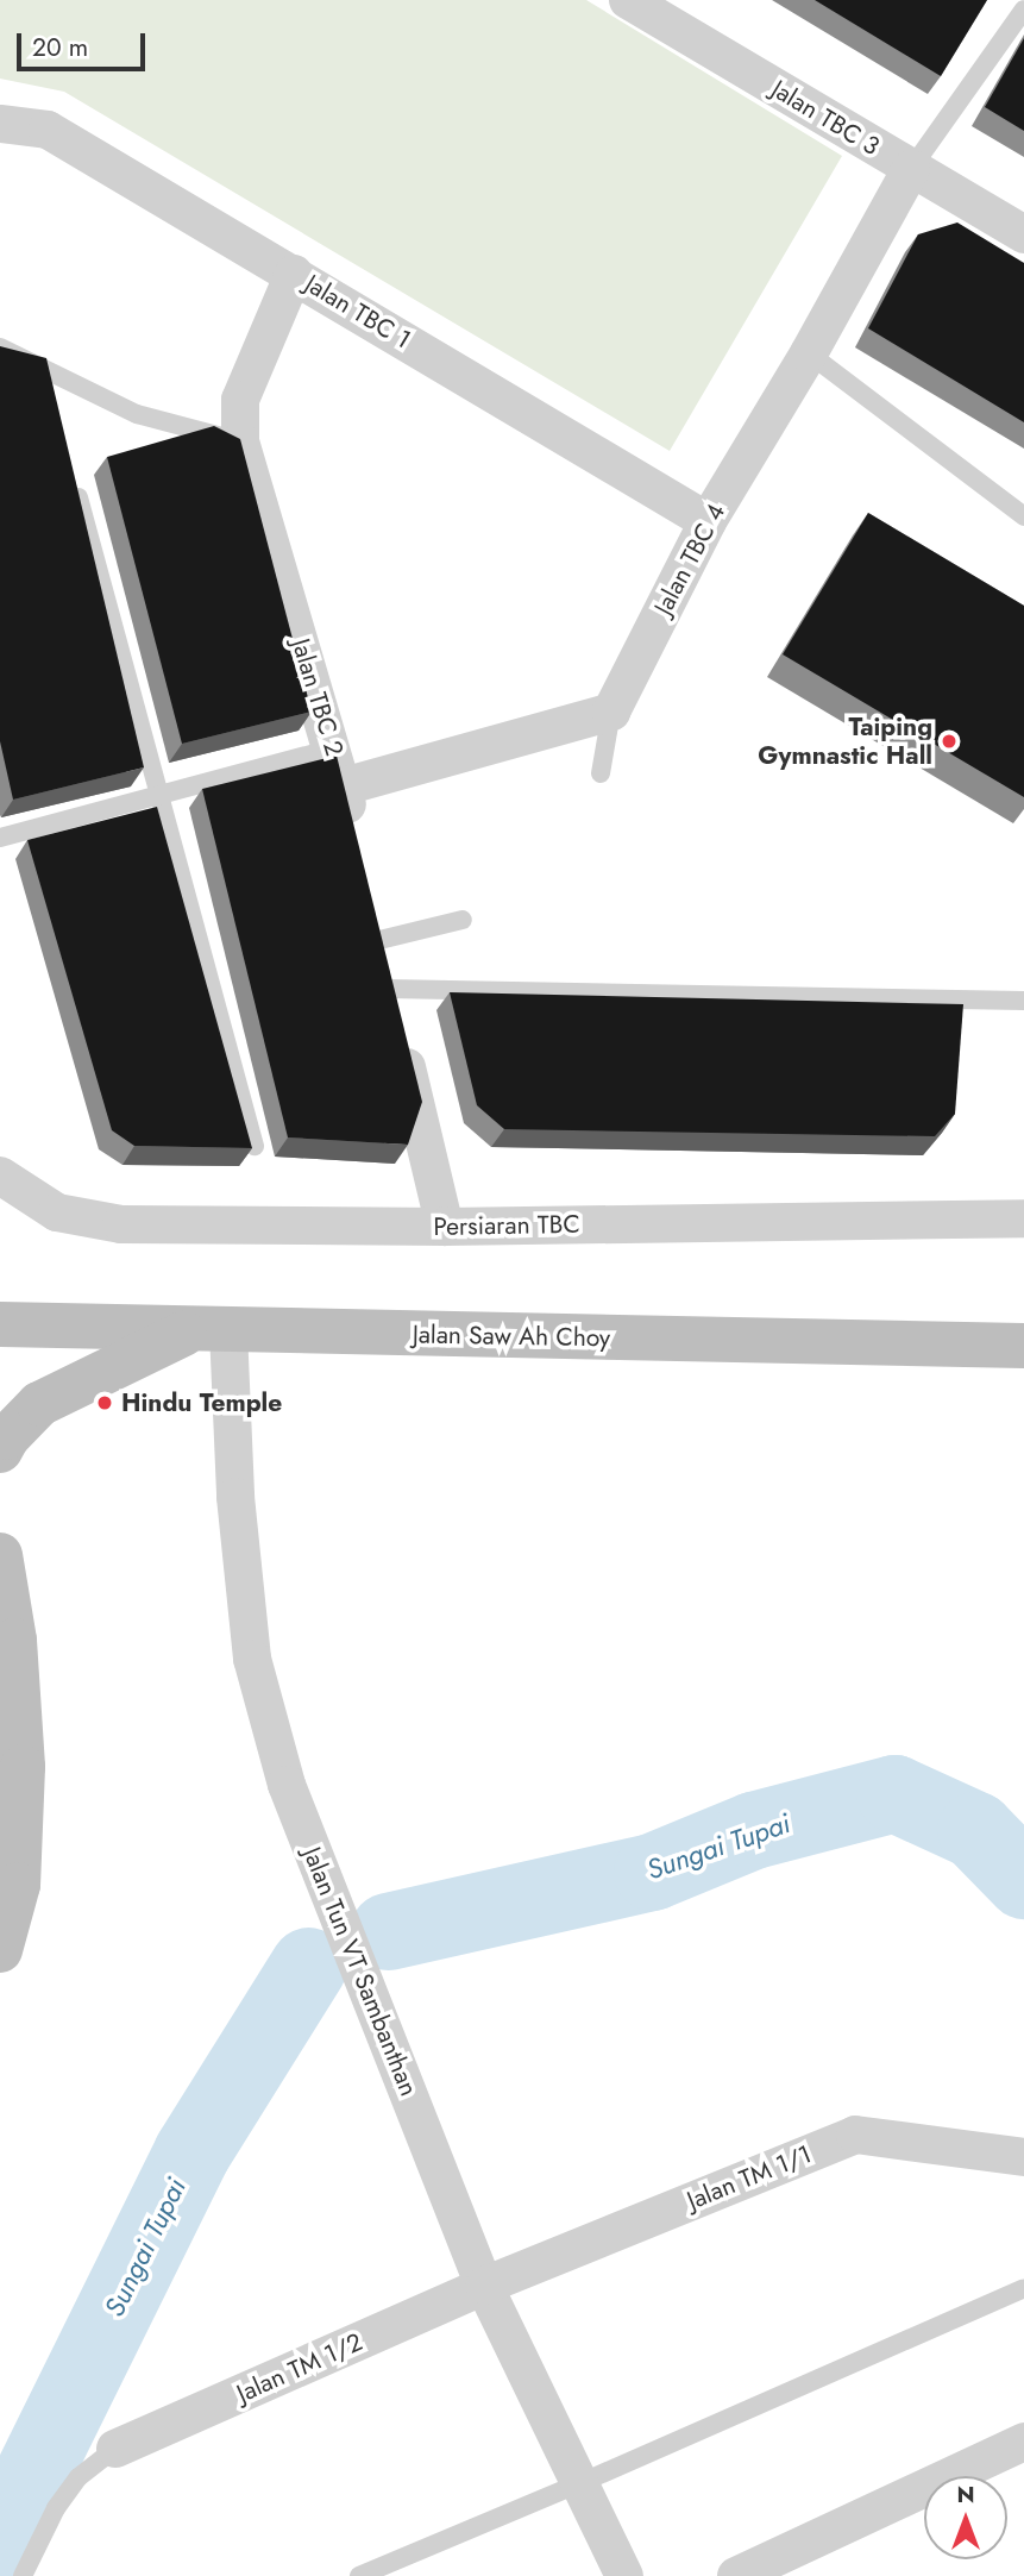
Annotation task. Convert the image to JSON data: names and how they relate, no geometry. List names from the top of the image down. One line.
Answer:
{"streets":{"street":["Jalan TBC 3","Jalan TBC 1","Jalan TBC 4","Jalan TBC 2","Persiaran TBC","Jalan Saw Ah Choy","Jalan Tun VT Sambanthan","Jalan TM 1/1","Jalan TM 1/2"]},"crossings":[["Jalan TBC 3","Jalan TBC 4"],["Jalan TBC 1","Jalan TBC 4"],["Jalan TBC 1","Jalan TBC 2"],["Jalan Saw Ah Choy","Jalan Tun VT Sambanthan"],["Jalan Tun VT Sambanthan","Jalan TM 1/1"],["Jalan Tun VT Sambanthan","Jalan TM 1/2"],["Jalan TM 1/1","Jalan TM 1/2"]],"water":["Sungai Tupai"],"places":["Taiping Gymnastic Hall","Hindu Temple"],"scale_bar":"20 m","north":"top"}
